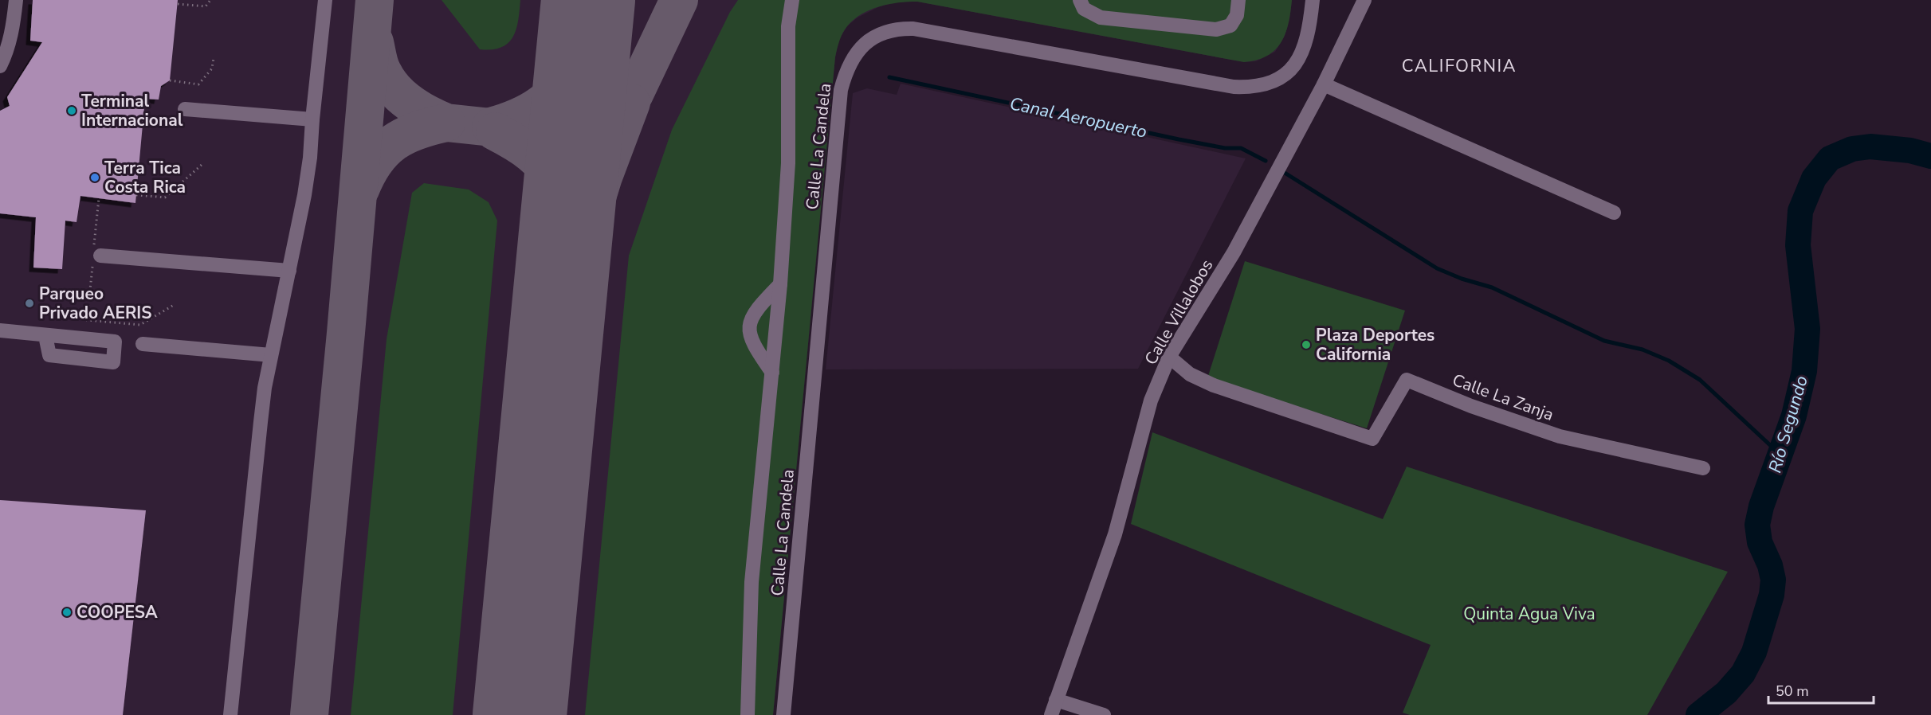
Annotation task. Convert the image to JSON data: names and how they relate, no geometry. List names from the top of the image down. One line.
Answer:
{"streets":{"street":["Calle La Candela","Calle Villalobos","Calle La Zanja"]},"crossings":[["Calle Villalobos","Calle La Zanja"]],"districts":["CALIFORNIA"],"water":["Canal Aeropuerto","Río Segundo"],"parks":["Quinta Agua Viva"],"places":["Terminal Internacional","Terra Tica Costa Rica","Parqueo Privado AERIS","Plaza Deportes California","COOPESA"],"scale_bar":"50 m"}
